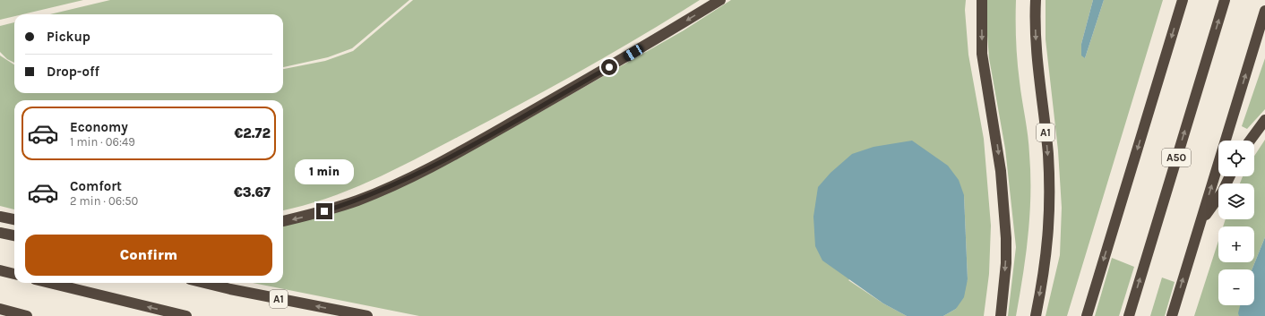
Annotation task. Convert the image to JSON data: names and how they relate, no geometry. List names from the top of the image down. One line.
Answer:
{"streets":{"highway":["A1","A50"]},"page":{"banner":["Pickup","Drop-off"],"list":[{"name":"Economy","note":"1 min · 06:49","value":"€2.72"},{"name":"Comfort","note":"2 min · 06:50","value":"€3.67"}],"map_buttons":["+","−"],"bubble":"1 min","buttons":"Confirm"}}
